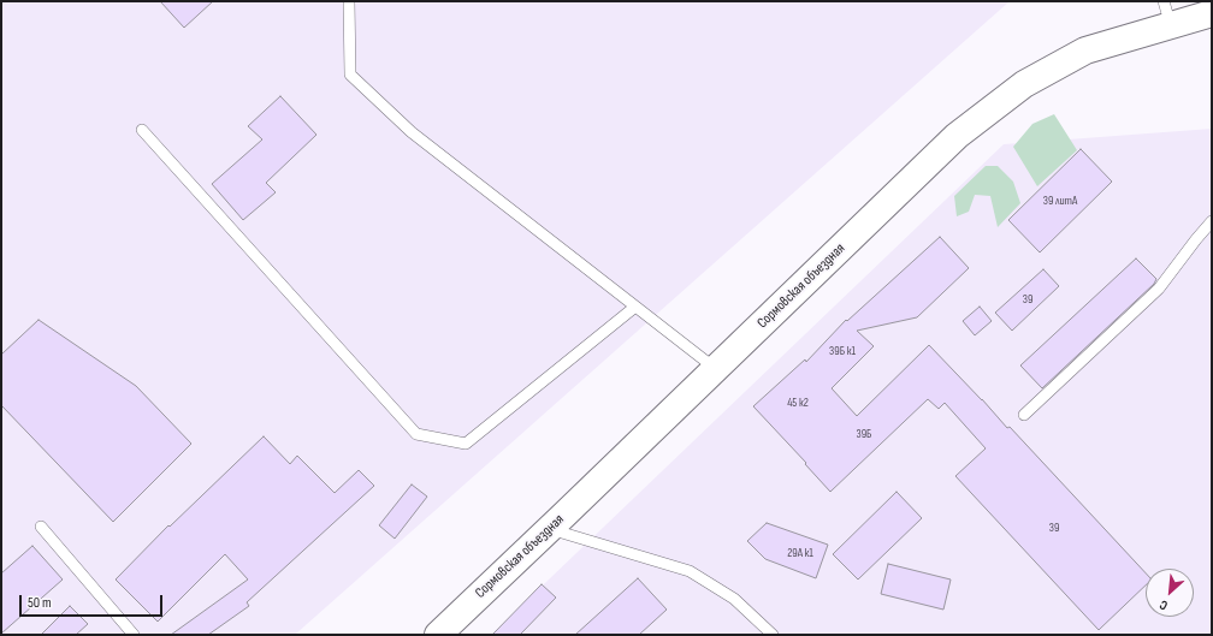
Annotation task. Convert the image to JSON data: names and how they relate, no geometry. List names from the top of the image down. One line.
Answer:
{"streets":{"street":["Сормовская объездная"]},"house_numbers":["39 литА","39","39Б к1","45 к2","39Б","39","29А к1"],"scale_bar":"50 m","north":"bottom left"}
